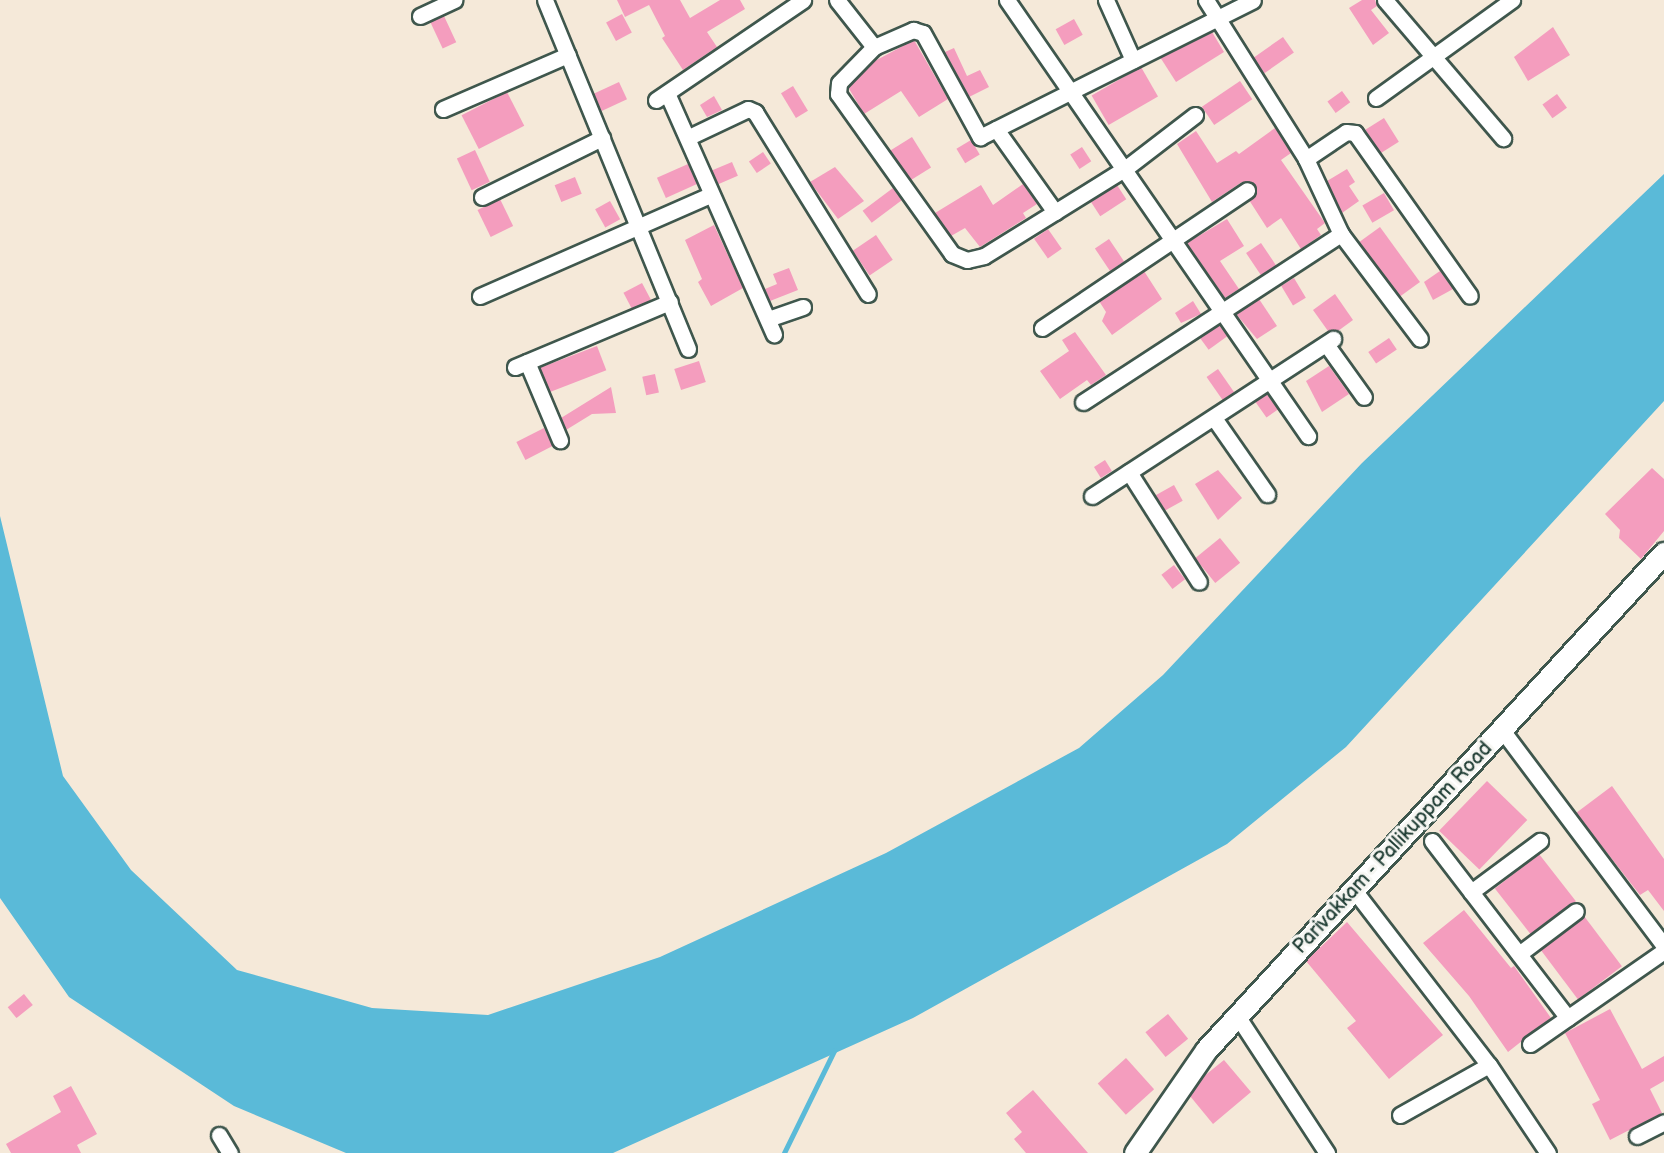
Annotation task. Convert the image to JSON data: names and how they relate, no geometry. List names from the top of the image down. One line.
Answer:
{"streets":{"street":["Parivakkam - Pallikuppam Road"]}}
